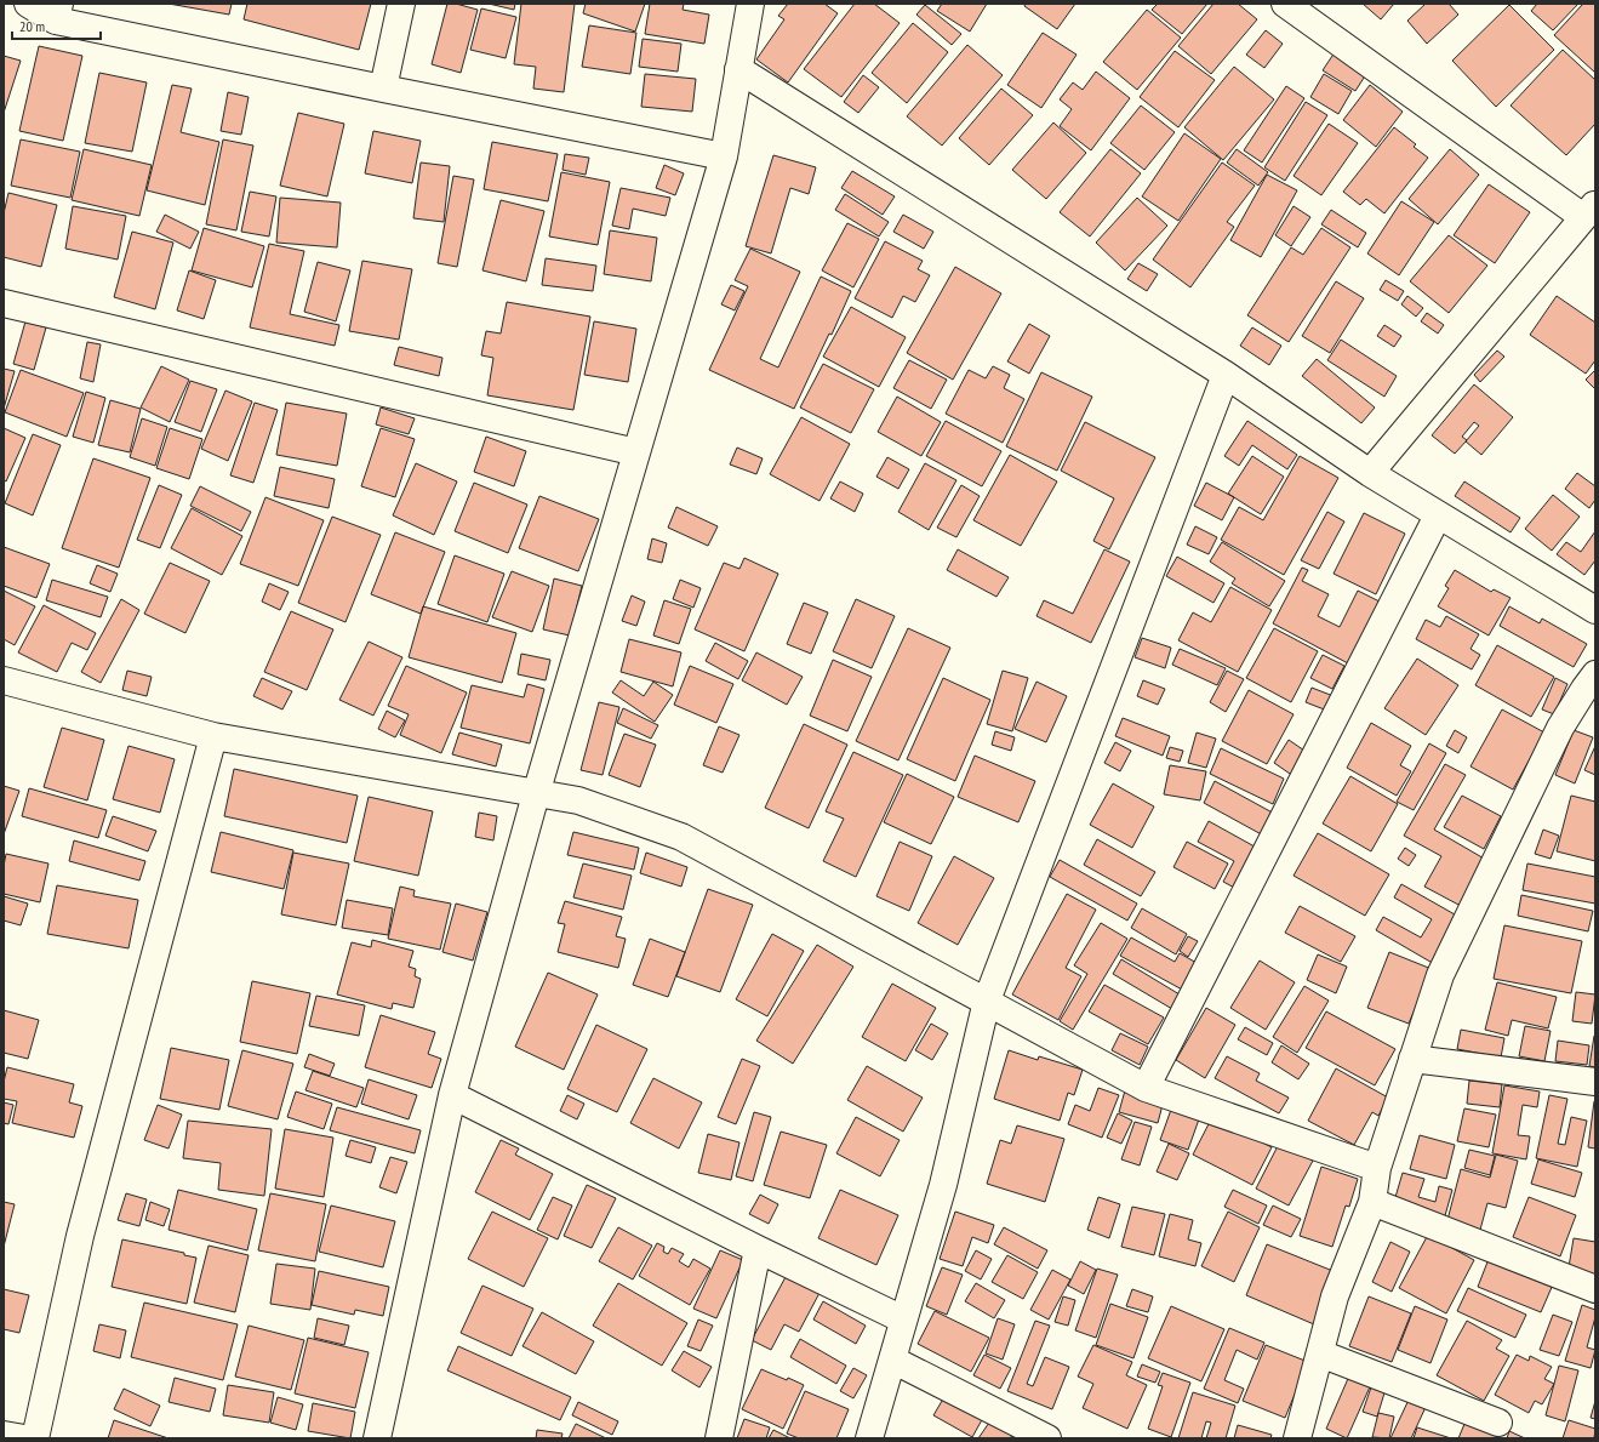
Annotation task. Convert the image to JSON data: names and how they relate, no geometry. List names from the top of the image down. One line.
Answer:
{"scale_bar":"20 m"}
